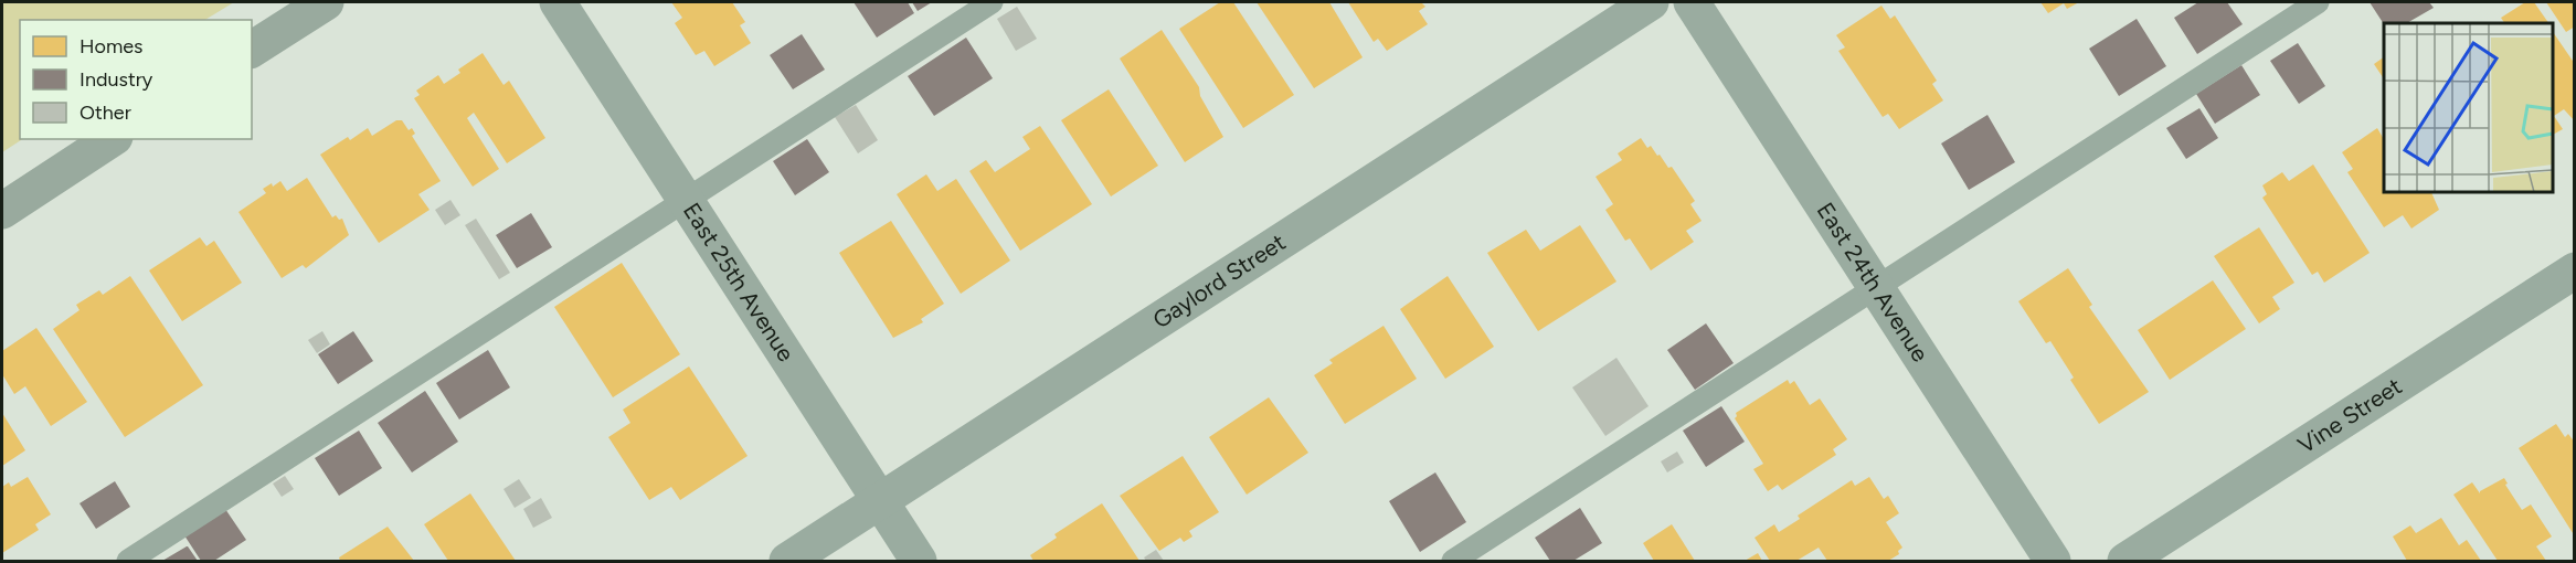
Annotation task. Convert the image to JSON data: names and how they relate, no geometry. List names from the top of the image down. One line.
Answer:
{"streets":{"street":["East 25th Avenue","Gaylord Street","East 24th Avenue","Vine Street"]},"crossings":[["East 25th Avenue","Gaylord Street"]],"legend":["Homes","Industry","Other"]}
